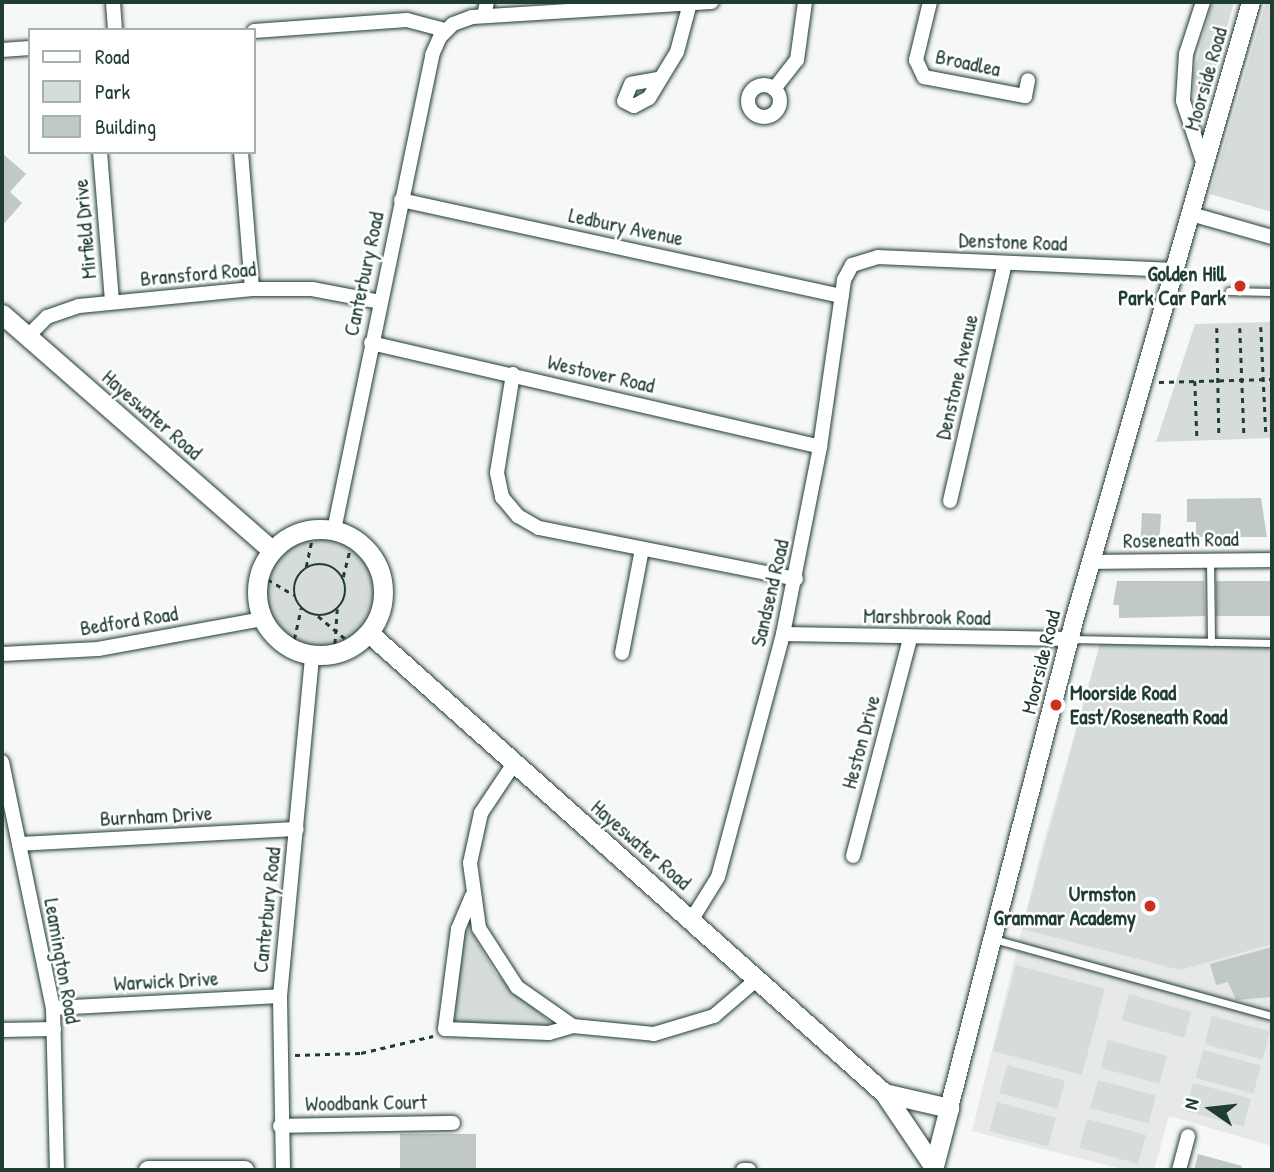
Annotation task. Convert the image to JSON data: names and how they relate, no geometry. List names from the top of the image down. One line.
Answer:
{"streets":{"main road":["Moorside Road","Hayeswater Road"],"street":["Broadlea","Ledbury Avenue","Mirfield Drive","Denstone Road","Bransford Road","Canterbury Road","Westover Road","Denstone Avenue","Roseneath Road","Sandsend Road","Marshbrook Road","Bedford Road","Heston Drive","Burnham Drive","Leamington Road","Warwick Drive","Woodbank Court"]},"crossings":[["Moorside Road","Denstone Road"],["Moorside Road","Hayeswater Road"],["Moorside Road","Roseneath Road"],["Moorside Road","Marshbrook Road"],["Ledbury Avenue","Canterbury Road"],["Ledbury Avenue","Sandsend Road"],["Mirfield Drive","Bransford Road"],["Denstone Road","Denstone Avenue"],["Denstone Road","Sandsend Road"],["Bransford Road","Canterbury Road"],["Bransford Road","Hayeswater Road"],["Canterbury Road","Westover Road"],["Canterbury Road","Burnham Drive"],["Canterbury Road","Warwick Drive"],["Canterbury Road","Woodbank Court"],["Westover Road","Sandsend Road"],["Hayeswater Road","Sandsend Road"],["Sandsend Road","Marshbrook Road"],["Marshbrook Road","Heston Drive"],["Burnham Drive","Leamington Road"],["Leamington Road","Warwick Drive"]],"places":["Golden Hill Park Car Park","Moorside Road East/Roseneath Road","Urmston Grammar Academy"],"legend":["Road","Park","Building"],"north":"left"}
